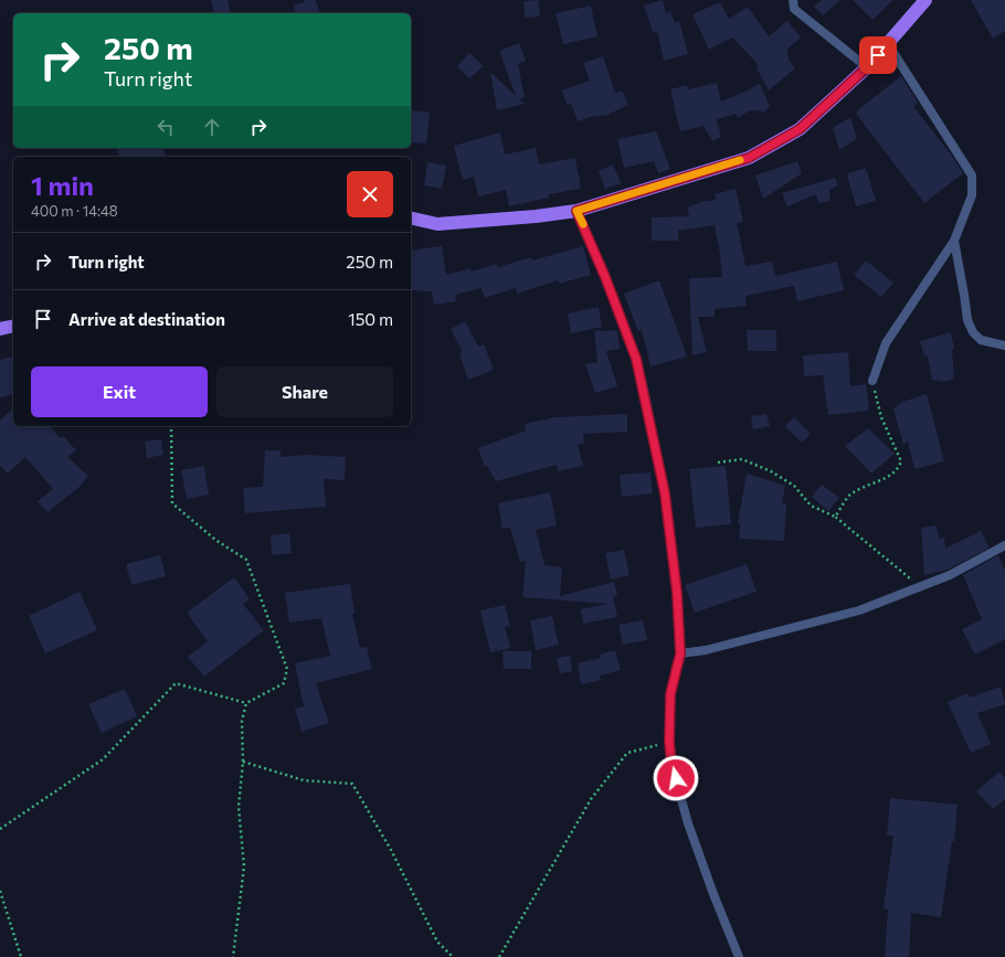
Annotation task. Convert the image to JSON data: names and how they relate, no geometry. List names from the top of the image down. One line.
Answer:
{"page":{"turn":["250 m","Turn right"],"heading":["1 min","400 m · 14:48"],"list":[{"name":"Turn right","value":"250 m"},{"name":"Arrive at destination","value":"150 m"}],"buttons":["Exit","Share"]}}
